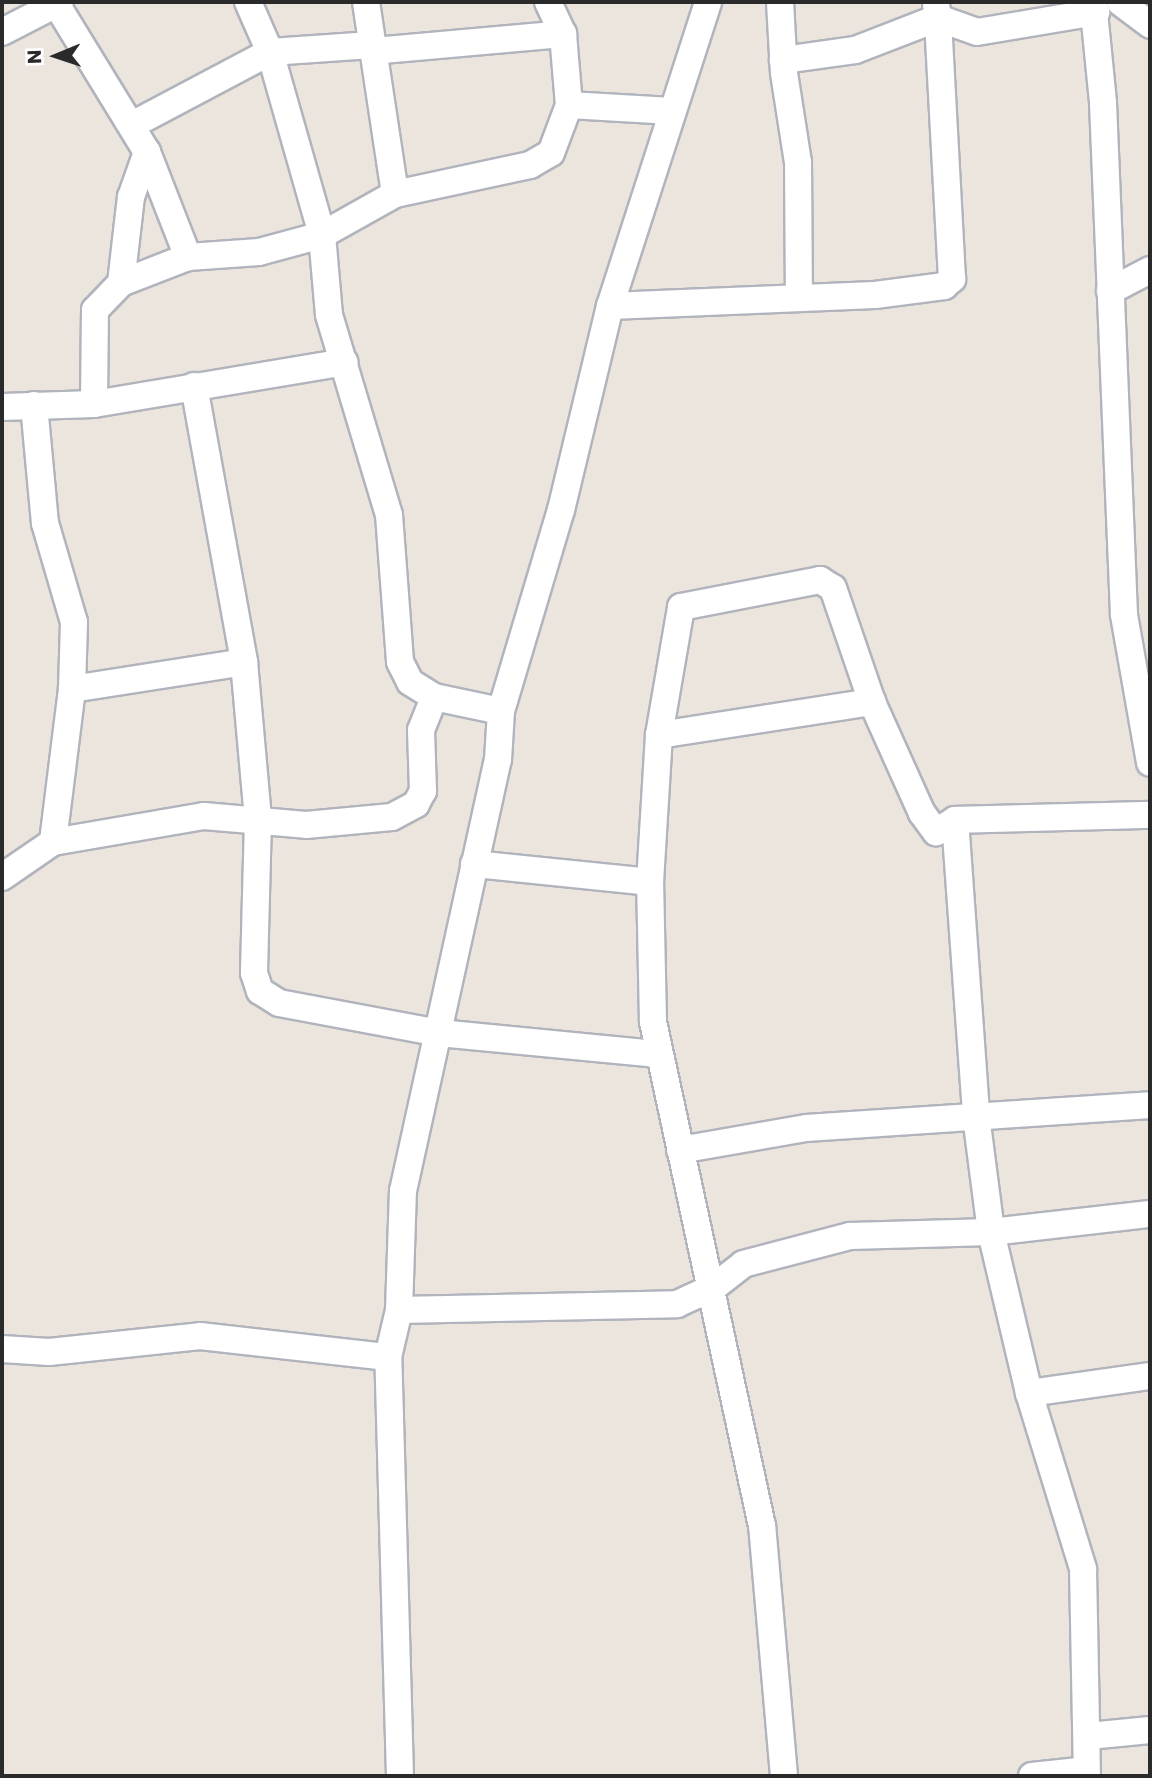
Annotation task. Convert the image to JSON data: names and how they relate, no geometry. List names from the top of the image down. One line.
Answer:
{"north":"left"}
